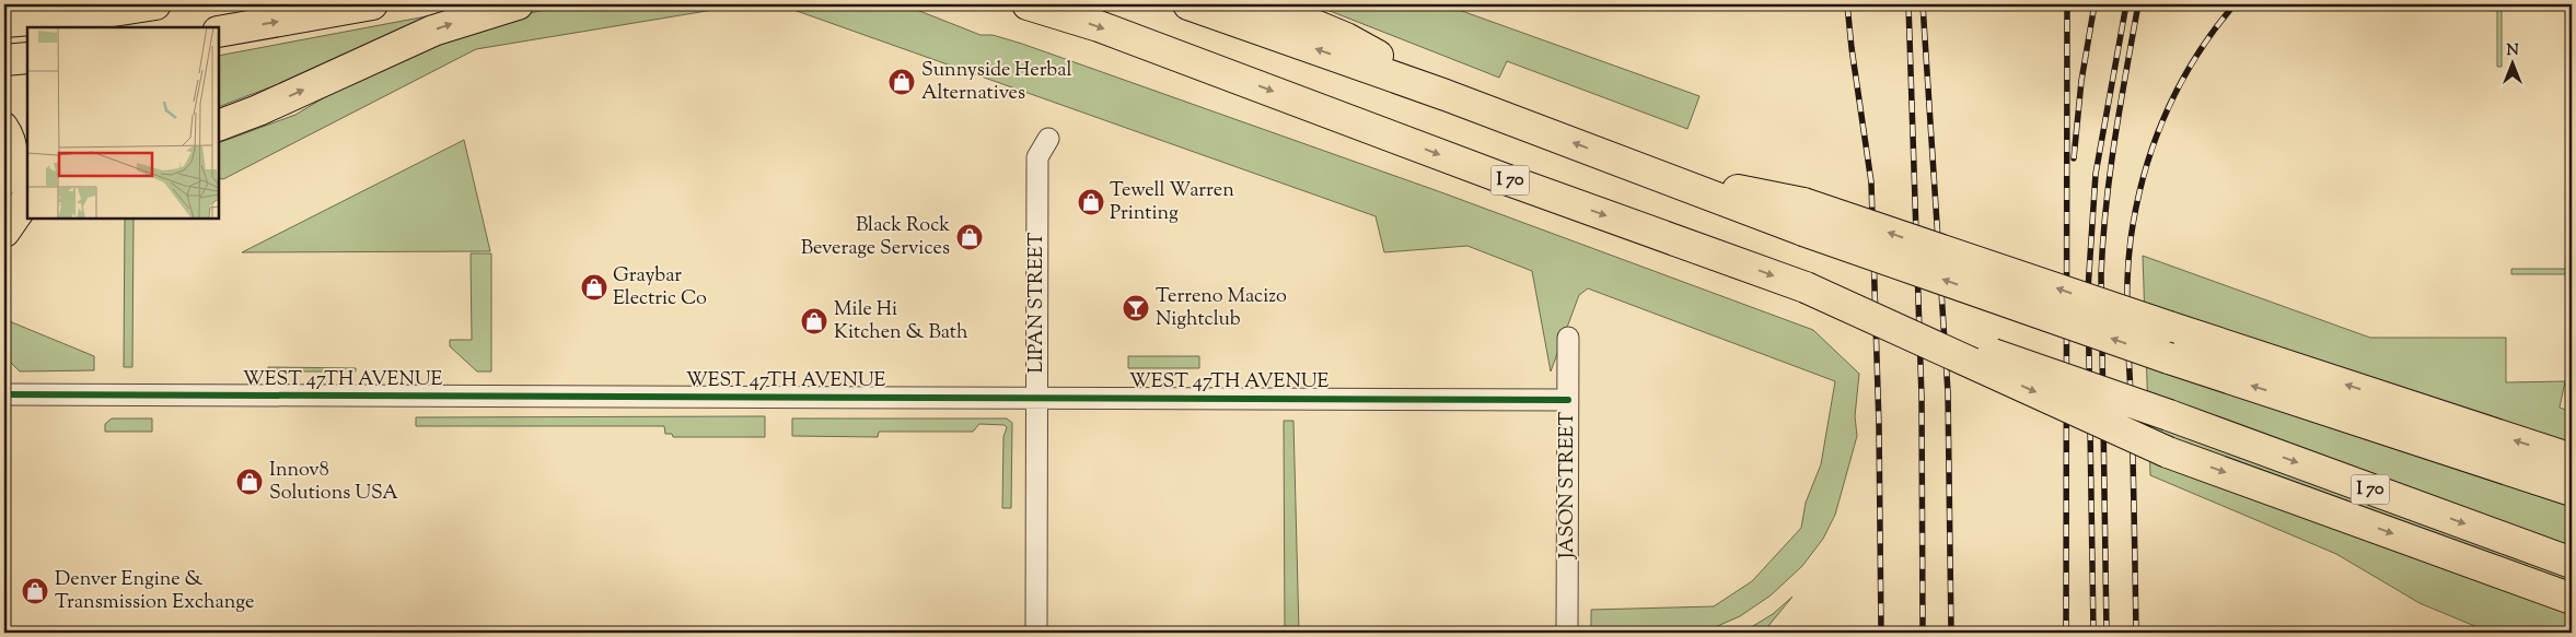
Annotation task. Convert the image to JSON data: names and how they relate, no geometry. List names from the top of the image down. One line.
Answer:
{"streets":{"highway":["I 70"],"street":["LIPAN STREET","WEST 47TH AVENUE","JASON STREET"]},"crossings":[["LIPAN STREET","WEST 47TH AVENUE"],["WEST 47TH AVENUE","JASON STREET"]],"places":{"shop":["Sunnyside Herbal Alternatives","Tewell Warren Printing","Black Rock Beverage Services","Graybar Electric Co","Mile Hi Kitchen & Bath","Innov8 Solutions USA","Denver Engine & Transmission Exchange"],"bar":["Terreno Macizo Nightclub"]},"north":"top"}
